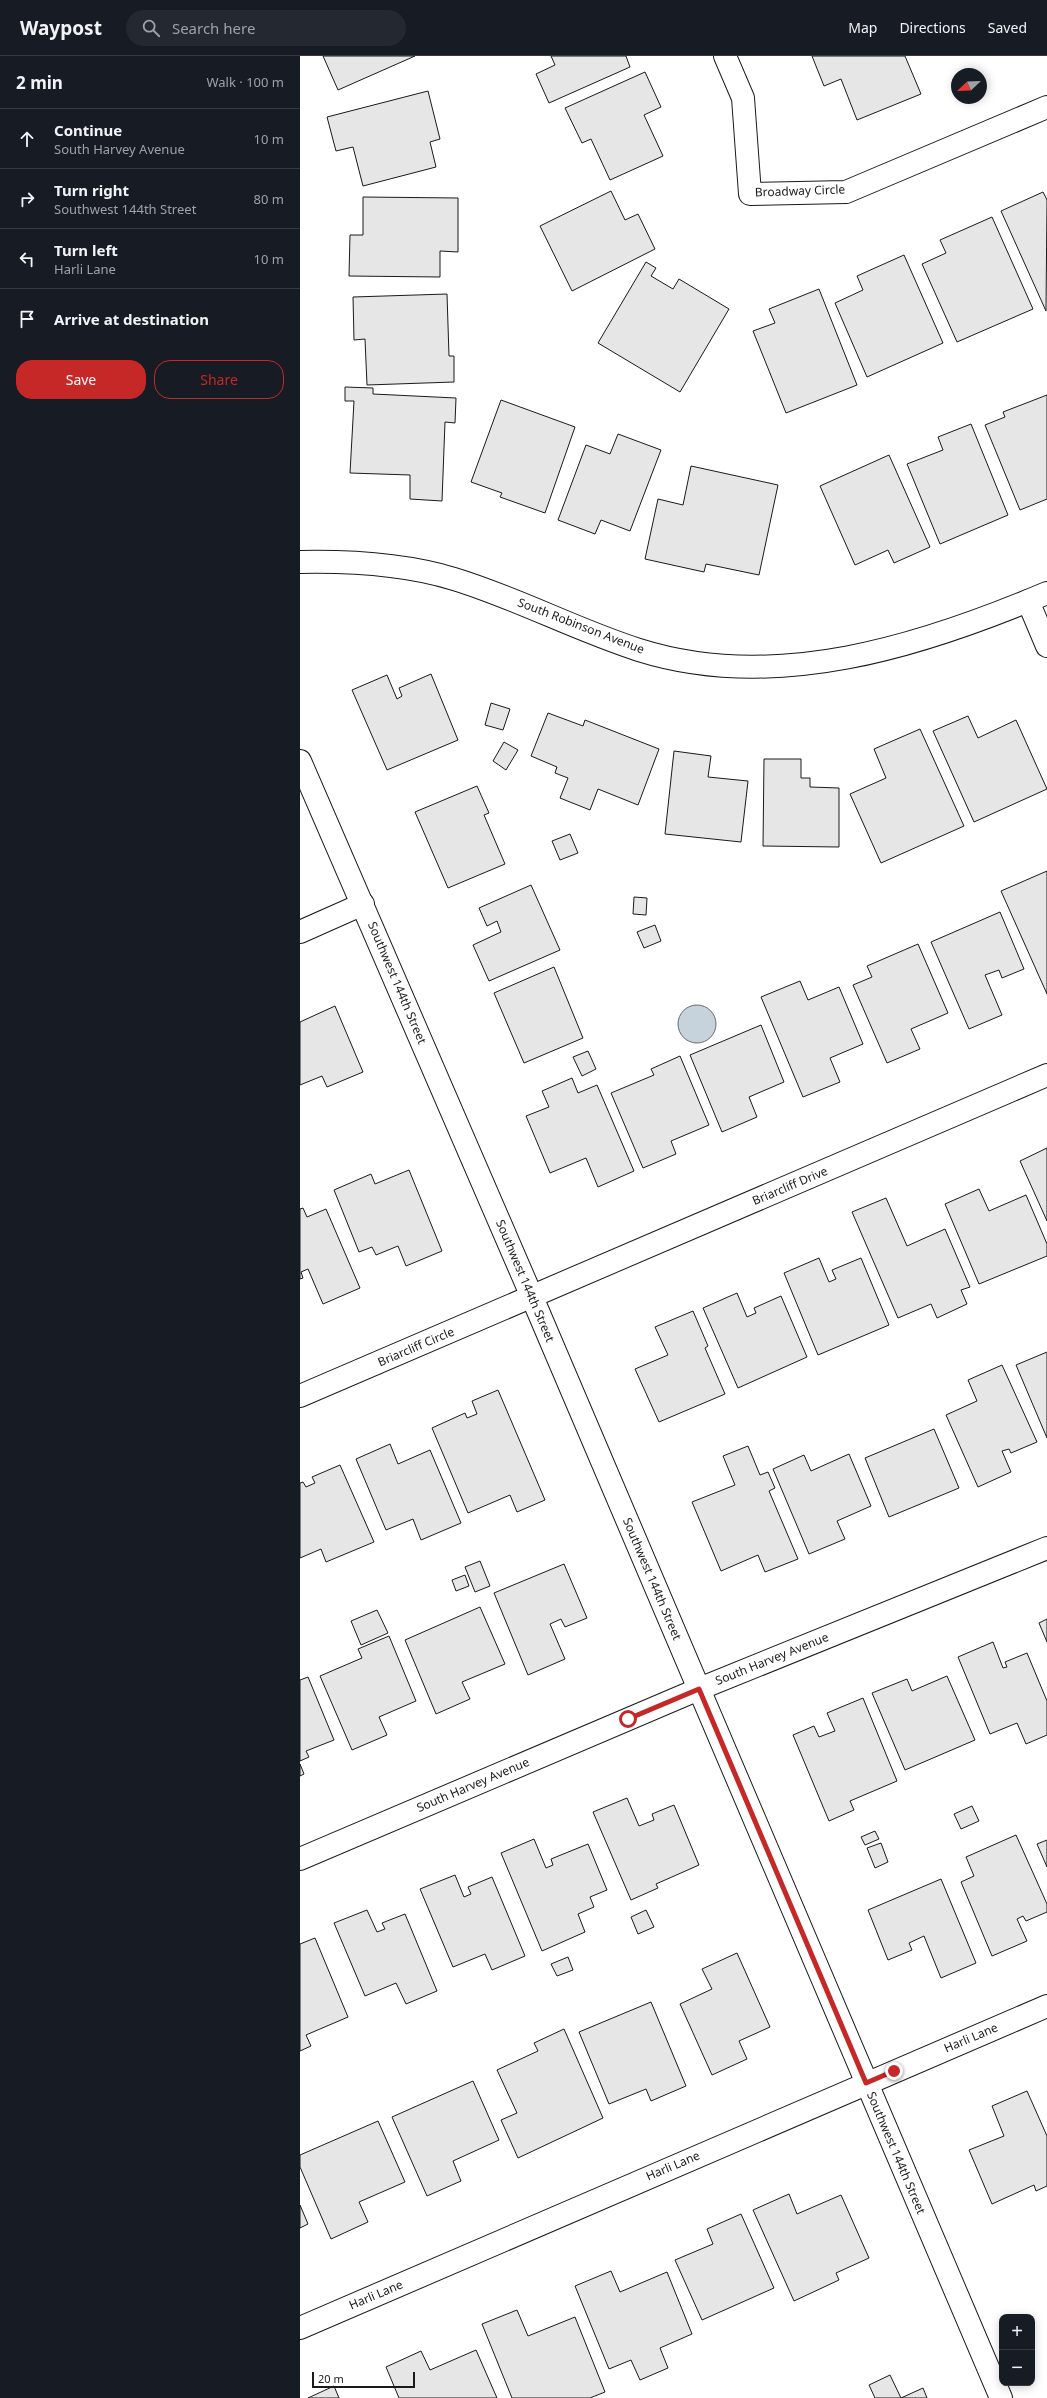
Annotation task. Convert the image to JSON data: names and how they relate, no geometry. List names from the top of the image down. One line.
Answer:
{"streets":{"street":["Broadway Circle","South Robinson Avenue","Southwest 144th Street","Briarcliff Drive","Briarcliff Circle","South Harvey Avenue","Harli Lane"]},"crossings":[["Southwest 144th Street","Briarcliff Drive"],["Southwest 144th Street","Briarcliff Circle"],["Southwest 144th Street","South Harvey Avenue"],["Southwest 144th Street","Harli Lane"],["Briarcliff Drive","Briarcliff Circle"]],"scale_bar":"20 m","north":"bottom left","page":{"header":"Waypost","search":"Search here","nav":["Map","Directions","Saved"],"heading":["2 min","Walk · 100 m"],"list":[["Continue","South Harvey Avenue","10 m"],["Turn right","Southwest 144th Street","80 m"],["Turn left","Harli Lane","10 m"],"Arrive at destination"],"buttons":["Save","Share"],"map_buttons":["+","−"],"scale":"20 m"}}
